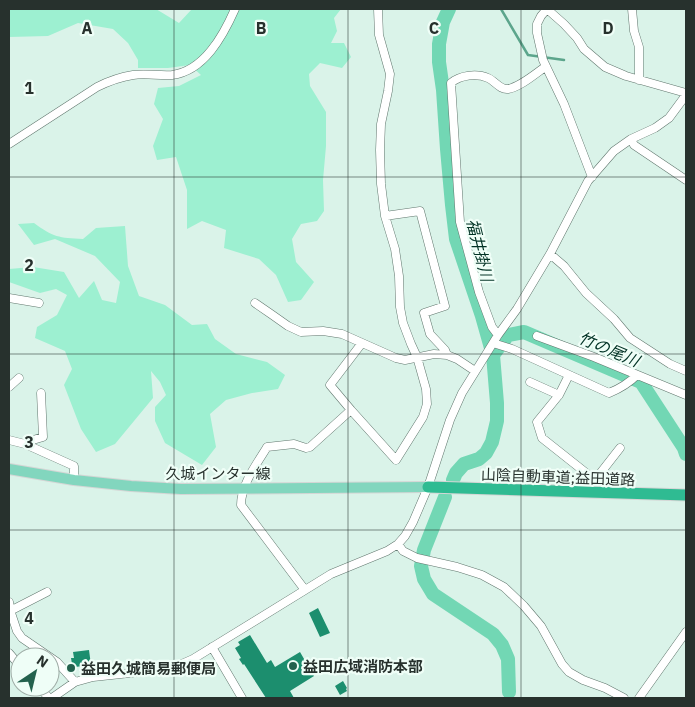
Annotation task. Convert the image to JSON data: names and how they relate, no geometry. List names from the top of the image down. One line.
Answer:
{"streets":{"highway":["山陰自動車道;益田道路"],"main road":["久城インター線"]},"crossings":[["久城インター線","山陰自動車道;益田道路"]],"water":["福井掛川","竹の尾川"],"places":["益田広域消防本部","益田久城簡易郵便局"],"north":"top right","grid":{"columns":["A","B","C","D"],"rows":["1","2","3","4"]}}
